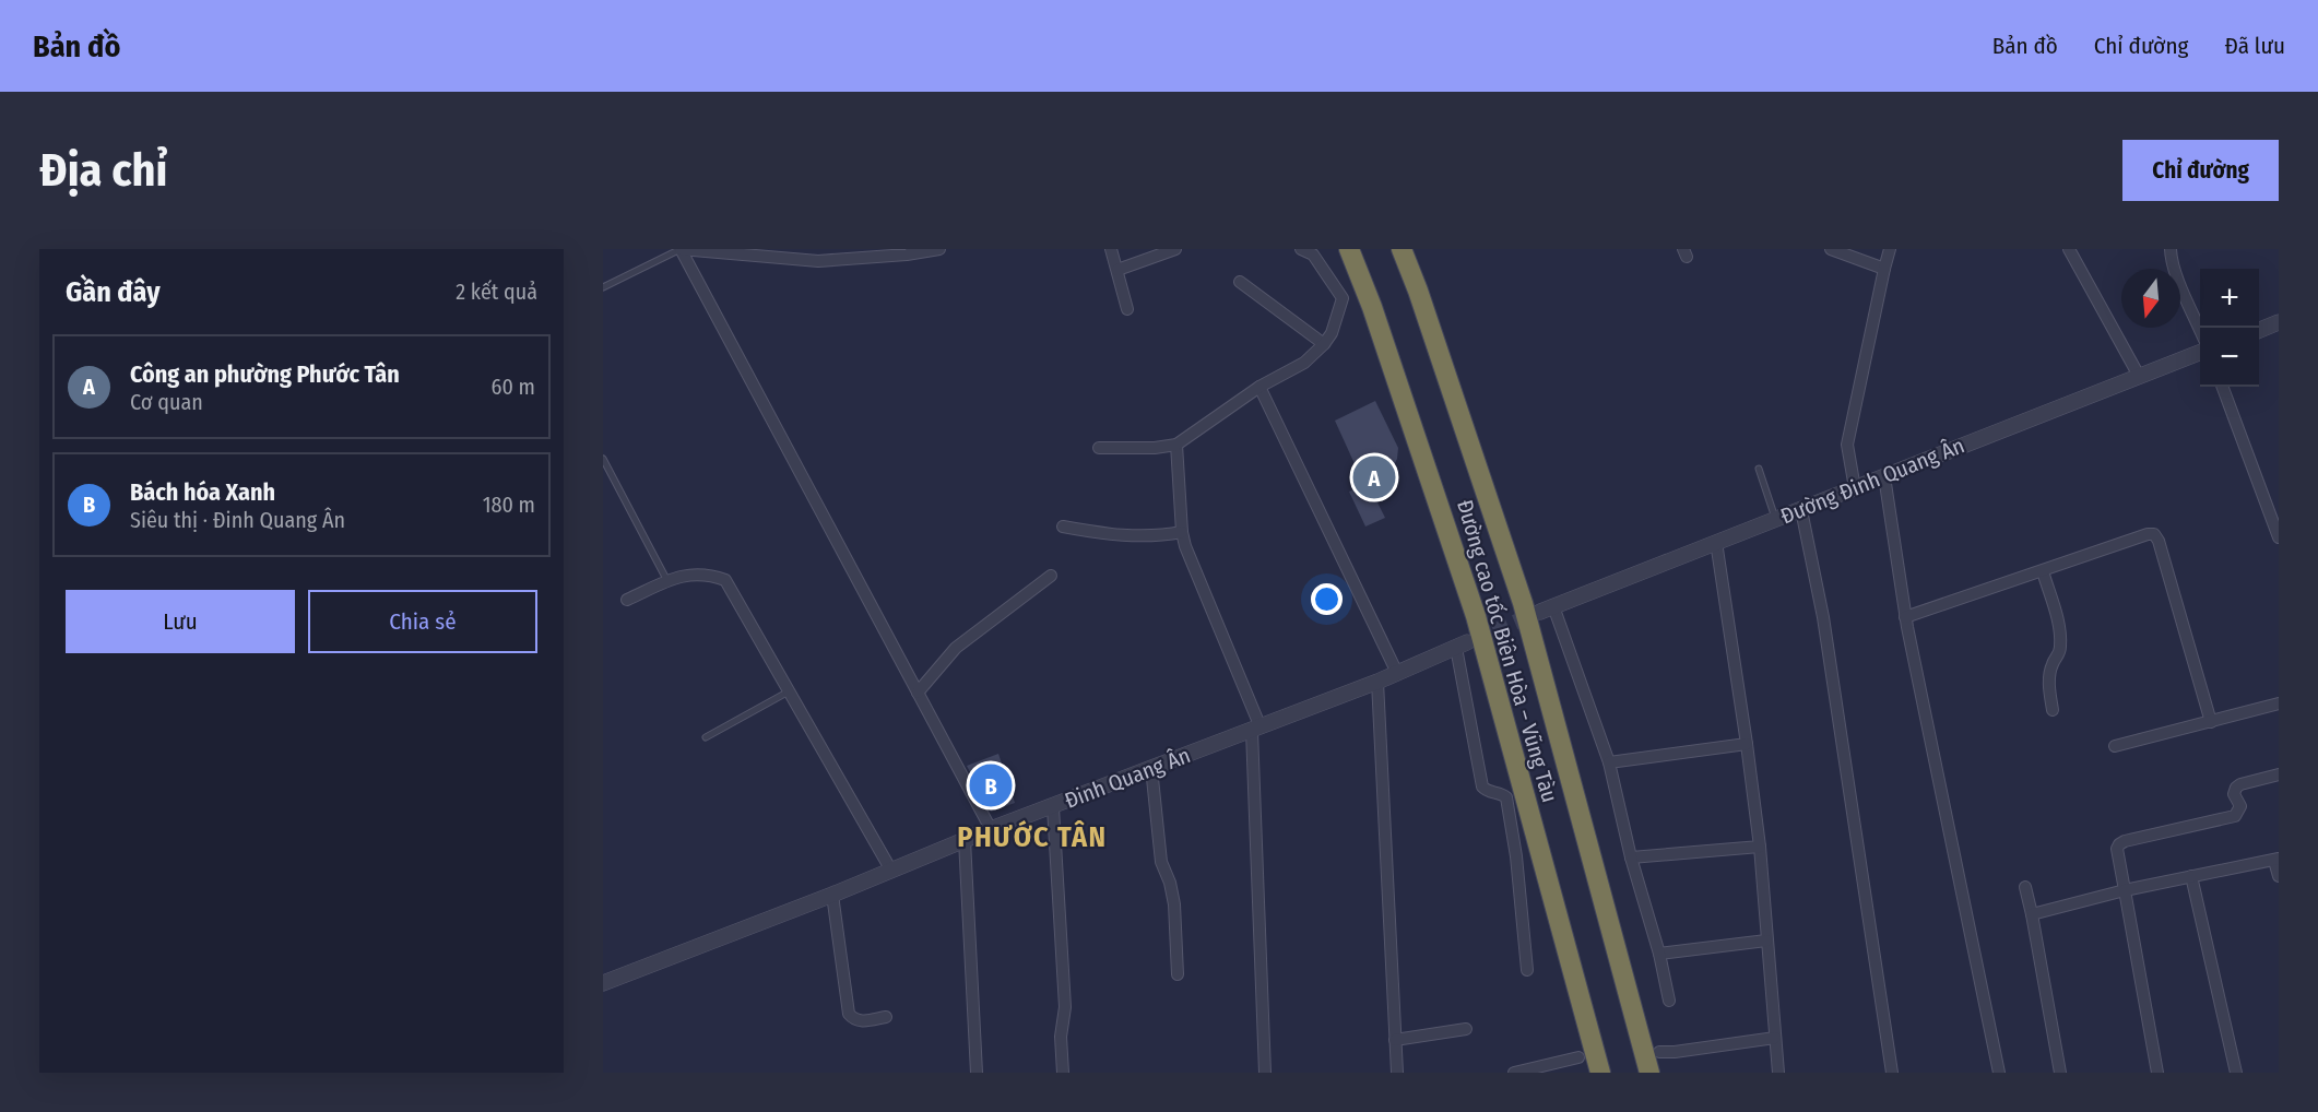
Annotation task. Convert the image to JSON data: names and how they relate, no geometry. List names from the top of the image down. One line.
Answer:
{"streets":{"highway":["Đường cao tốc Biên Hòa – Vũng Tàu"],"street":["Đường Đinh Quang Ân","Đinh Quang Ân"]},"districts":["PHƯỚC TÂN"],"north":"bottom","page":{"header":"Bản đồ","nav":["Bản đồ","Chỉ đường","Đã lưu"],"buttons":["Chỉ đường",["Lưu","Chia sẻ"]],"title":"Địa chỉ","heading":["Gần đây","2 kết quả"],"map_buttons":["+","−"],"list":[{"mark":"A","name":"Công an phường Phước Tân","note":"Cơ quan","value":"60 m"},{"mark":"B","name":"Bách hóa Xanh","note":"Siêu thị · Đinh Quang Ân","value":"180 m"}],"pins":["A","B"]}}
